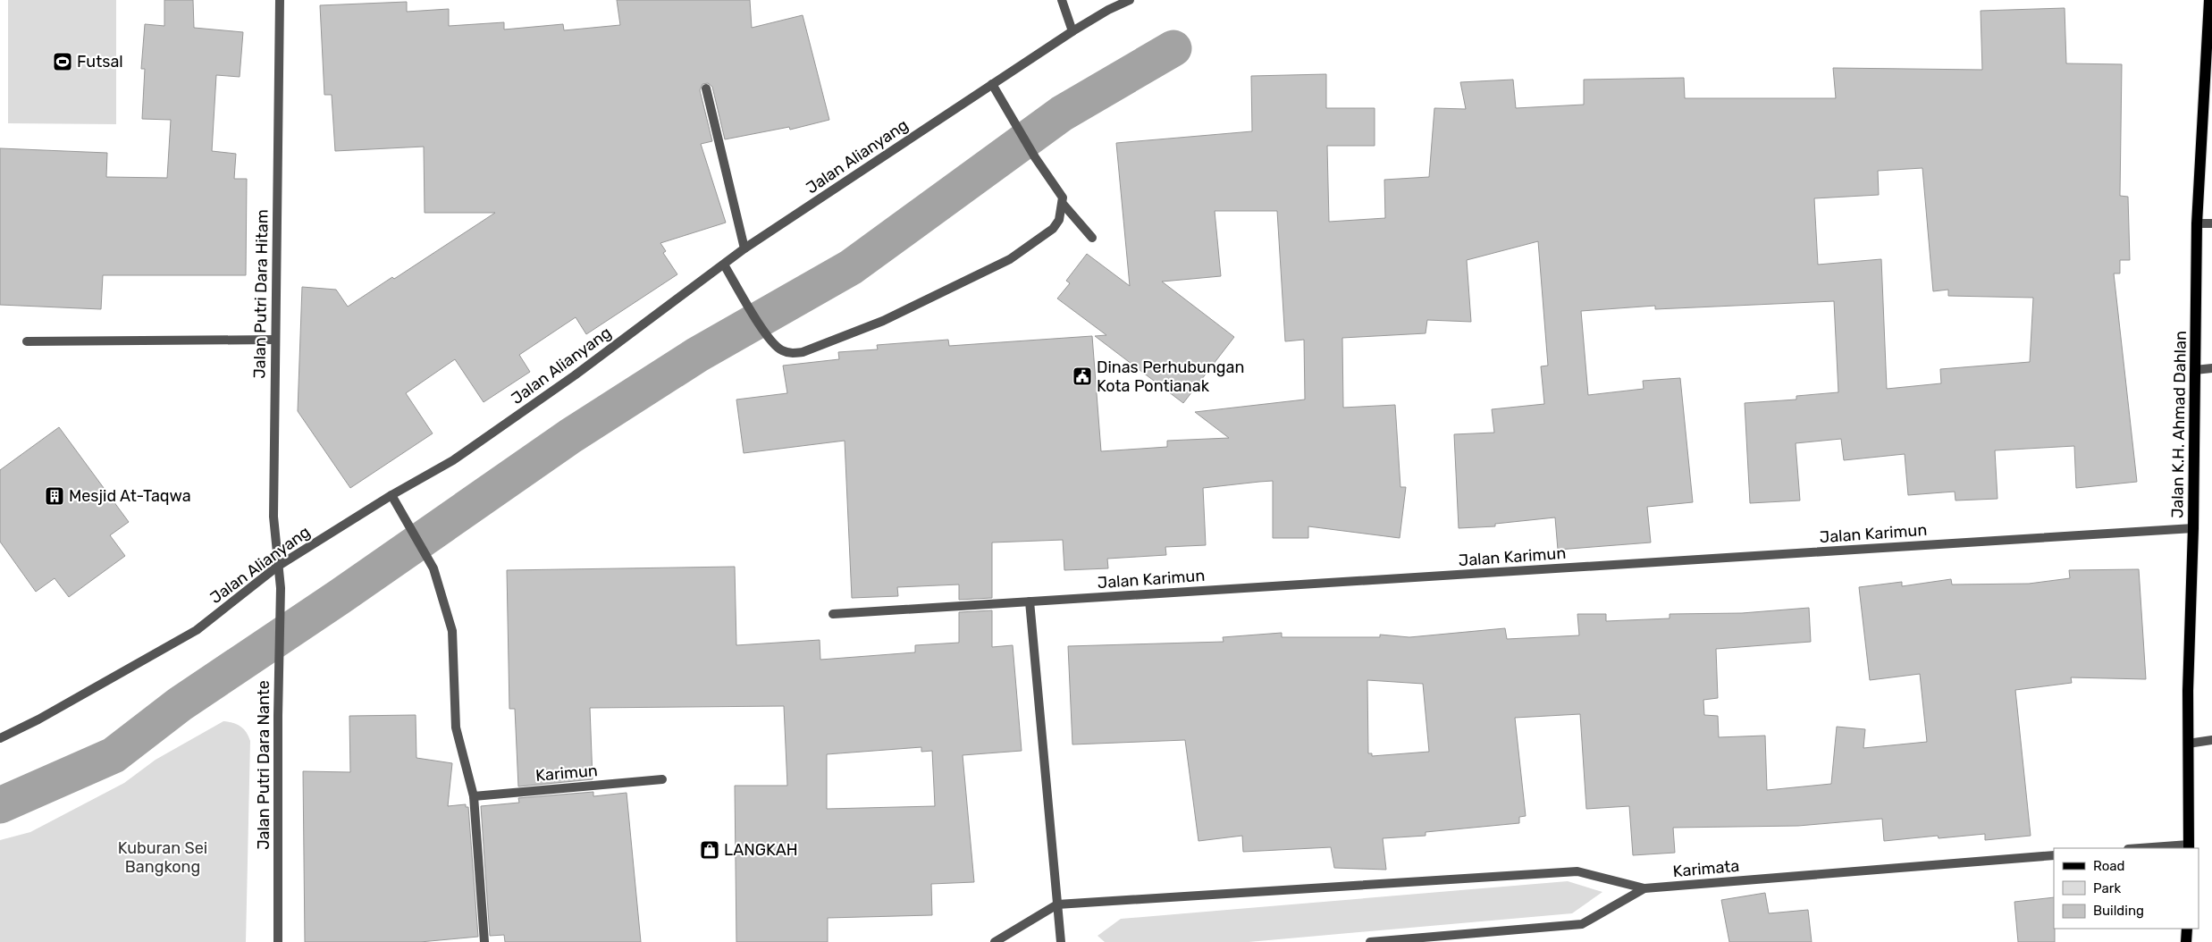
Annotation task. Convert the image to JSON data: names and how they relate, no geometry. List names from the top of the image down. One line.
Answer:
{"streets":{"main road":["Jalan K.H. Ahmad Dahlan"],"street":["Jalan Alianyang","Jalan Putri Dara Hitam","Jalan Karimun","Jalan Putri Dara Nante","Karimun","Karimata"]},"crossings":[["Jalan Alianyang","Jalan Putri Dara Hitam"],["Jalan Putri Dara Hitam","Jalan Putri Dara Nante"],["Jalan K.H. Ahmad Dahlan","Jalan Karimun"]],"parks":["Kuburan Sei Bangkong"],"places":{"sports":["Futsal"],"public building":["Dinas Perhubungan Kota Pontianak"],"building":["Mesjid At-Taqwa"],"shop":["LANGKAH"]},"legend":["Road","Park","Building"]}
